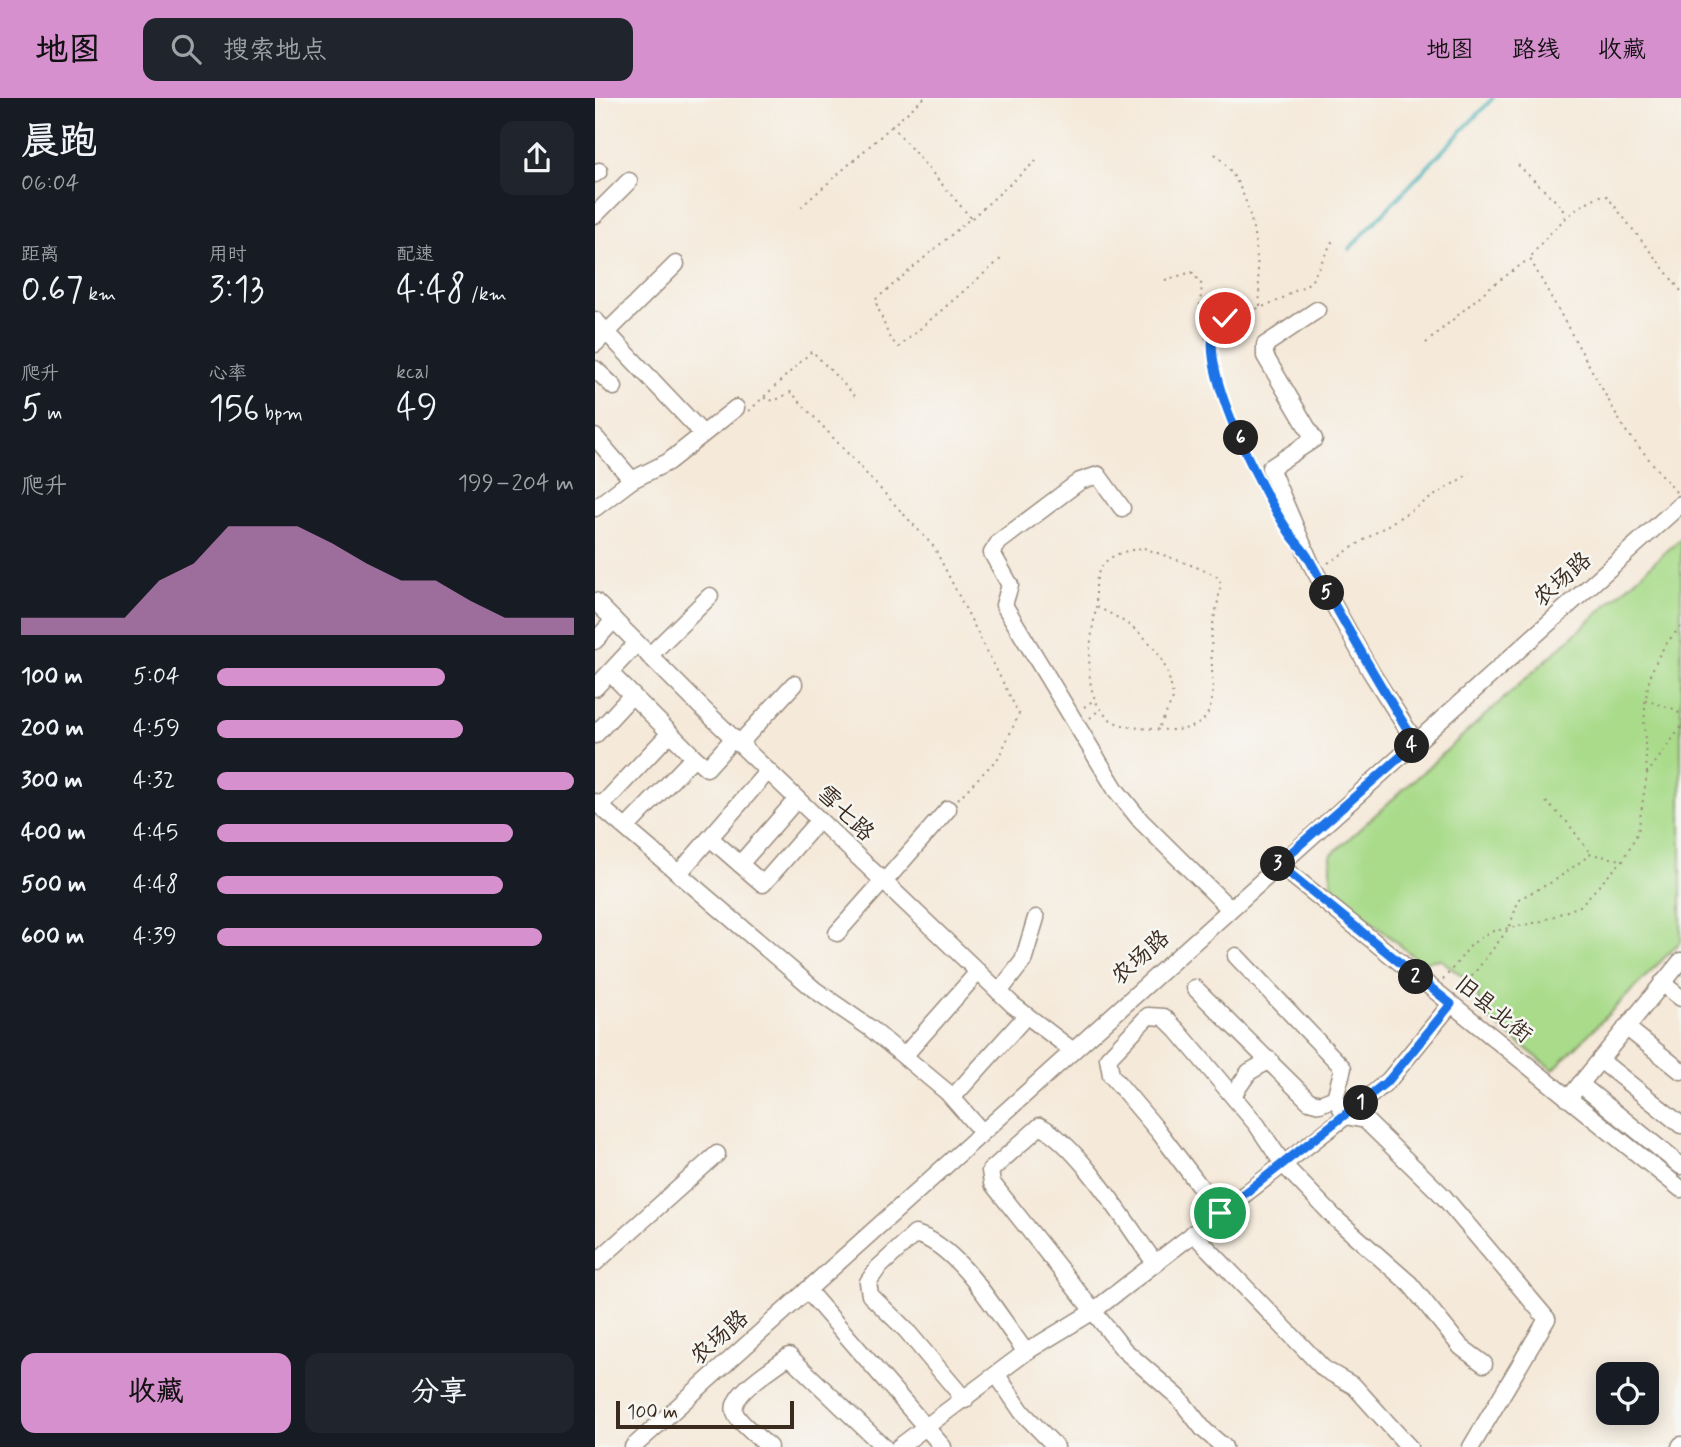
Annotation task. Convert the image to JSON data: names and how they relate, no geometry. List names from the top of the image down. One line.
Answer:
{"streets":{"street":["农场路","雪七路","旧县北街"]},"crossings":[["农场路","雪七路"],["农场路","旧县北街"]],"scale_bar":"100 m","page":{"header":"地图","search":"搜索地点","nav":["地图","路线","收藏"],"heading":["晨跑","06:04"],"stats":[["距离","0.67 km"],["用时","3:13"],["配速","4:48 /km"],["爬升","5 m"],["心率","156 bpm"],["kcal","49"]],"pins":["6","5","4","3","2","1"],"chart":["爬升","199–204 m"],"list":[{"name":"100 m","note":"5:04"},{"name":"200 m","note":"4:59"},{"name":"300 m","note":"4:32"},{"name":"400 m","note":"4:45"},{"name":"500 m","note":"4:48"},{"name":"600 m","note":"4:39"}],"buttons":["收藏","分享"],"scale":"100 m"}}
